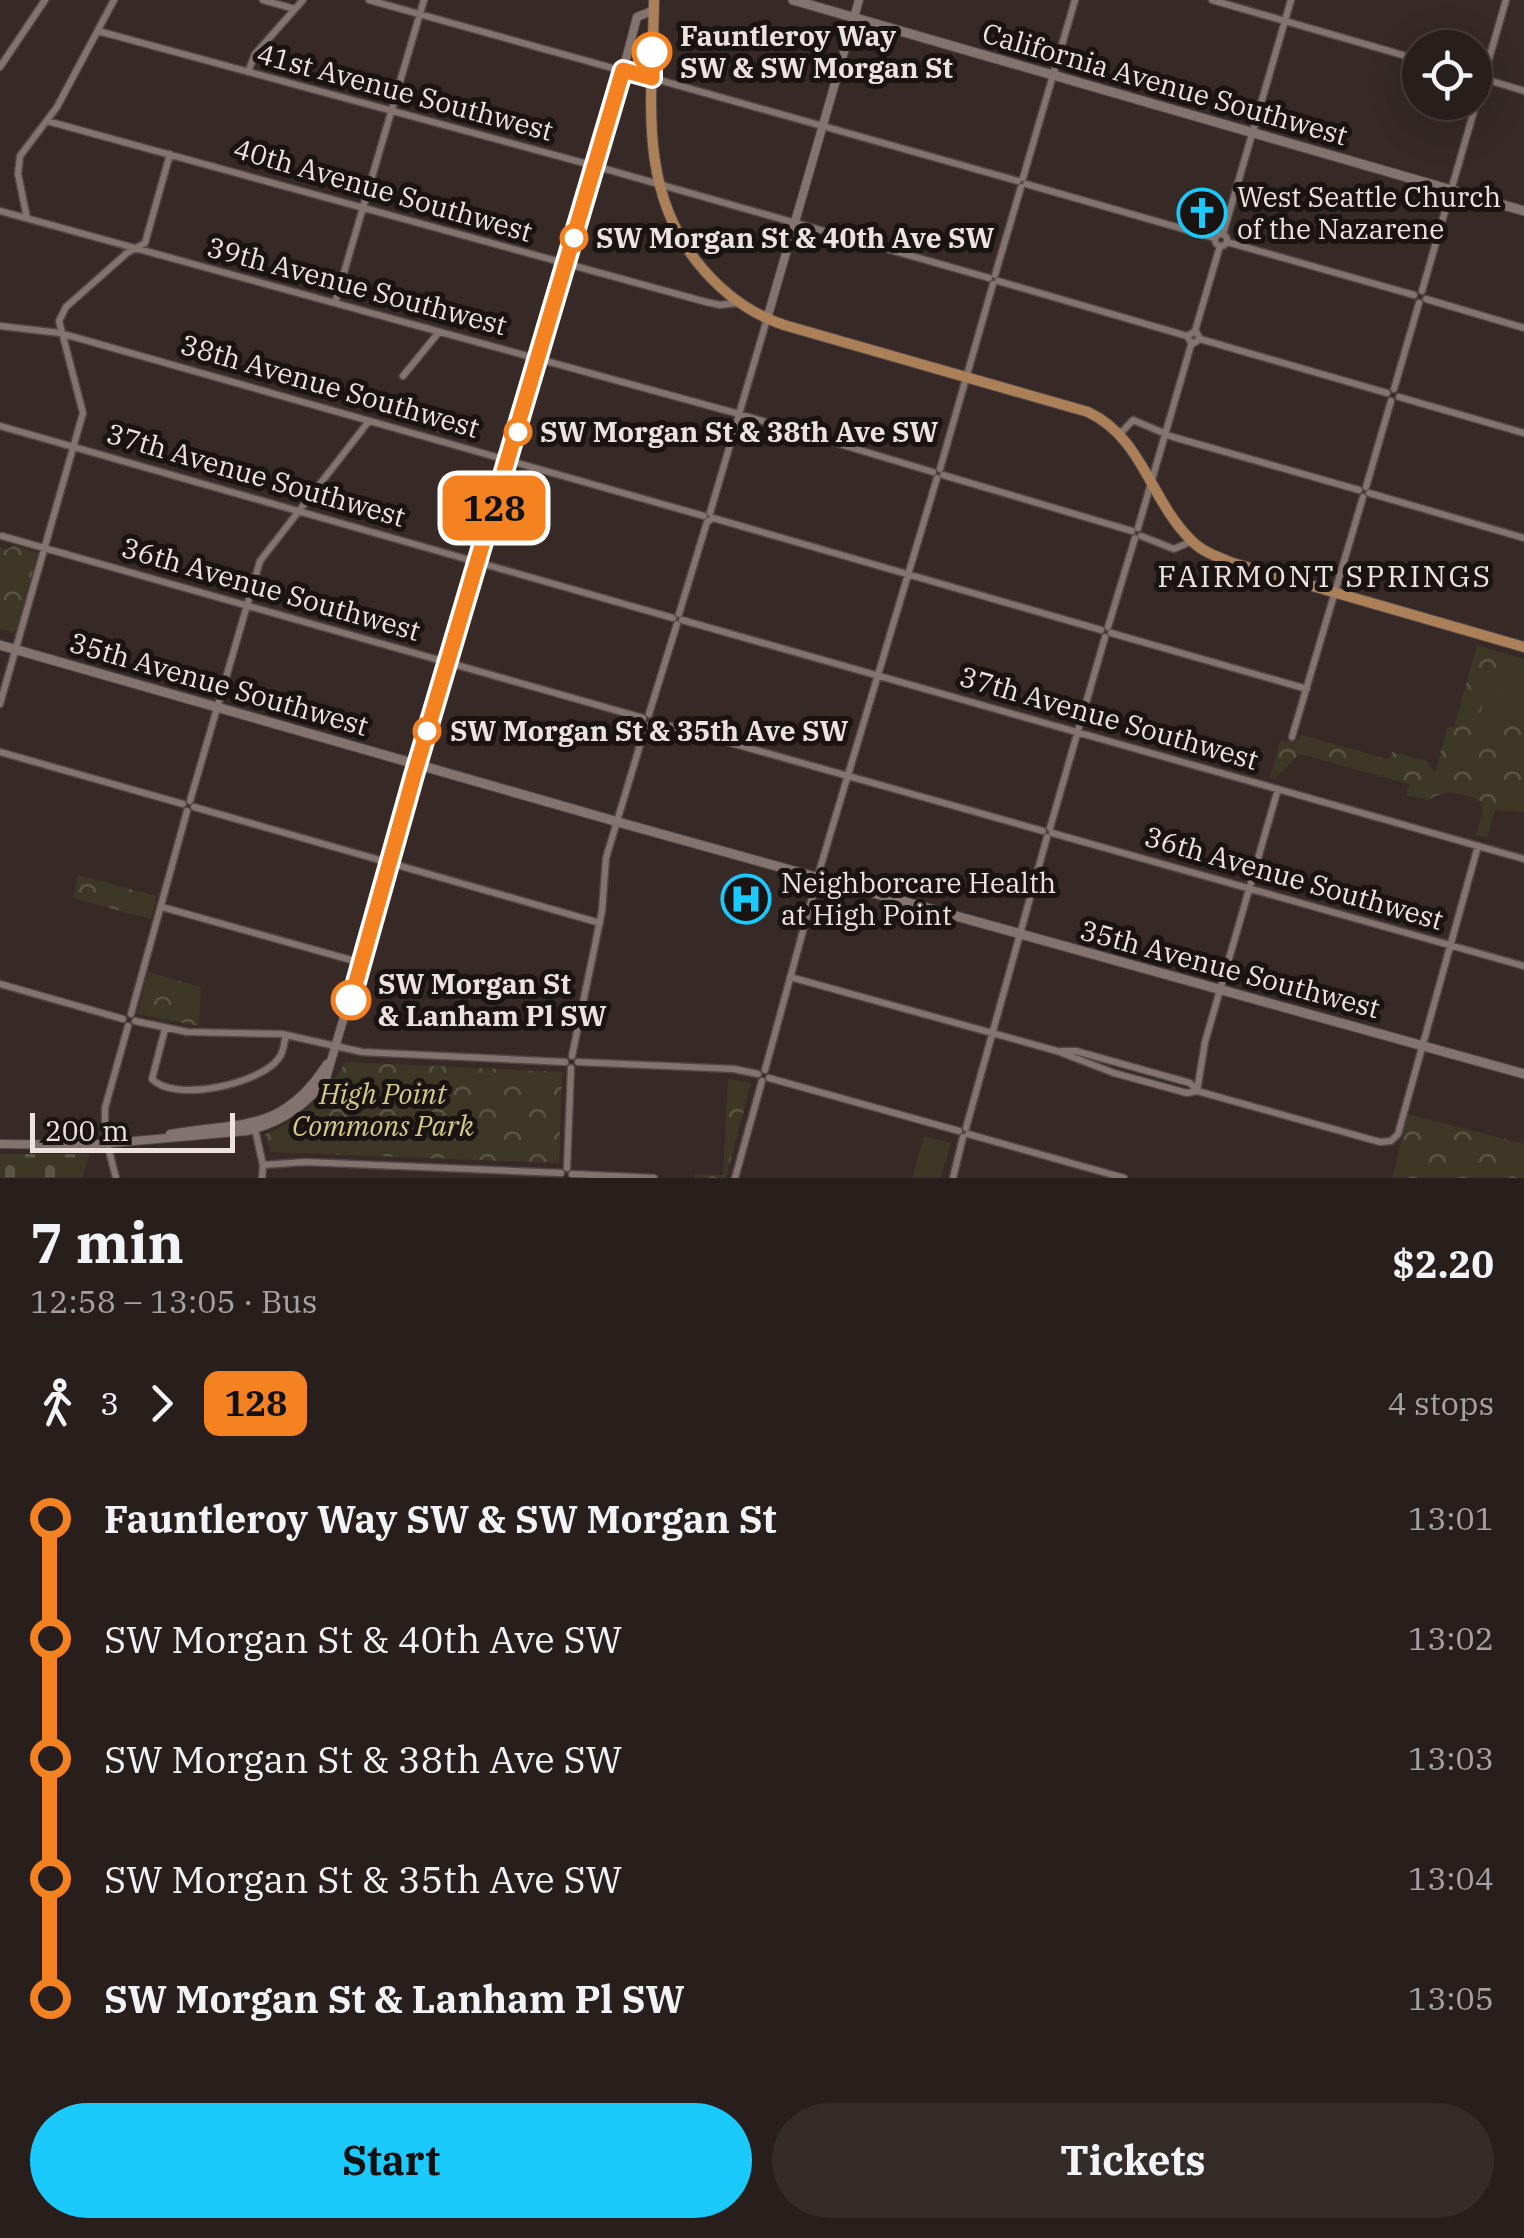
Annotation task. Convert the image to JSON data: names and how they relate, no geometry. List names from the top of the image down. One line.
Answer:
{"streets":{"main road":["California Avenue Southwest","35th Avenue Southwest"],"street":["41st Avenue Southwest","40th Avenue Southwest","39th Avenue Southwest","38th Avenue Southwest","37th Avenue Southwest","36th Avenue Southwest"]},"districts":["FAIRMONT SPRINGS"],"parks":["High Point Commons Park"],"places":{"other":["Fauntleroy Way SW & SW Morgan St","SW Morgan St & 40th Ave SW","SW Morgan St & 38th Ave SW","SW Morgan St & 35th Ave SW","SW Morgan St & Lanham Pl SW"],"church":["West Seattle Church of the Nazarene"],"hospital":["Neighborcare Health at High Point"]},"lines":["bus line 128"],"scale_bar":"200 m","page":{"on_map":"128","scale":"200 m","heading":["7 min","12:58 – 13:05 · Bus","$2.20"],"legs":["3","128","4 stops"],"list":[{"name":"Fauntleroy Way SW & SW Morgan St","value":"13:01"},{"name":"SW Morgan St & 40th Ave SW","value":"13:02"},{"name":"SW Morgan St & 38th Ave SW","value":"13:03"},{"name":"SW Morgan St & 35th Ave SW","value":"13:04"},{"name":"SW Morgan St & Lanham Pl SW","value":"13:05"}],"buttons":["Start","Tickets"]}}
